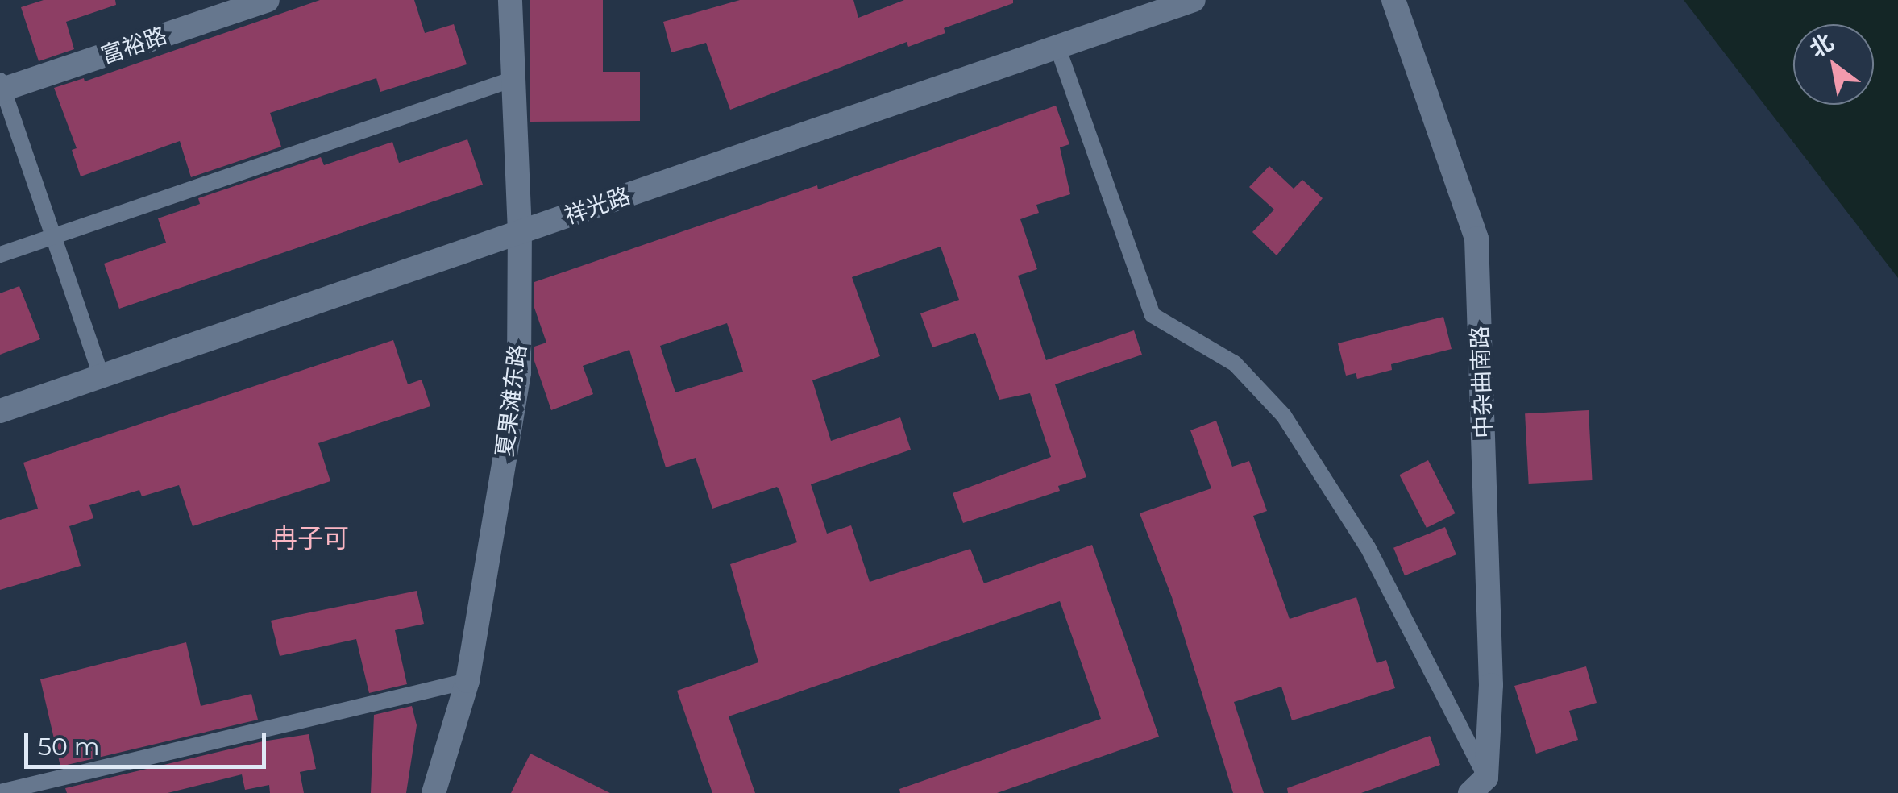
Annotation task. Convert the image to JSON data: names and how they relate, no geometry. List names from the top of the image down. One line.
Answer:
{"streets":{"street":["富裕路","祥光路","中杂曲南路","夏果滩东路"]},"crossings":[["祥光路","夏果滩东路"]],"districts":["冉子可"],"scale_bar":"50 m","north":"top left"}
